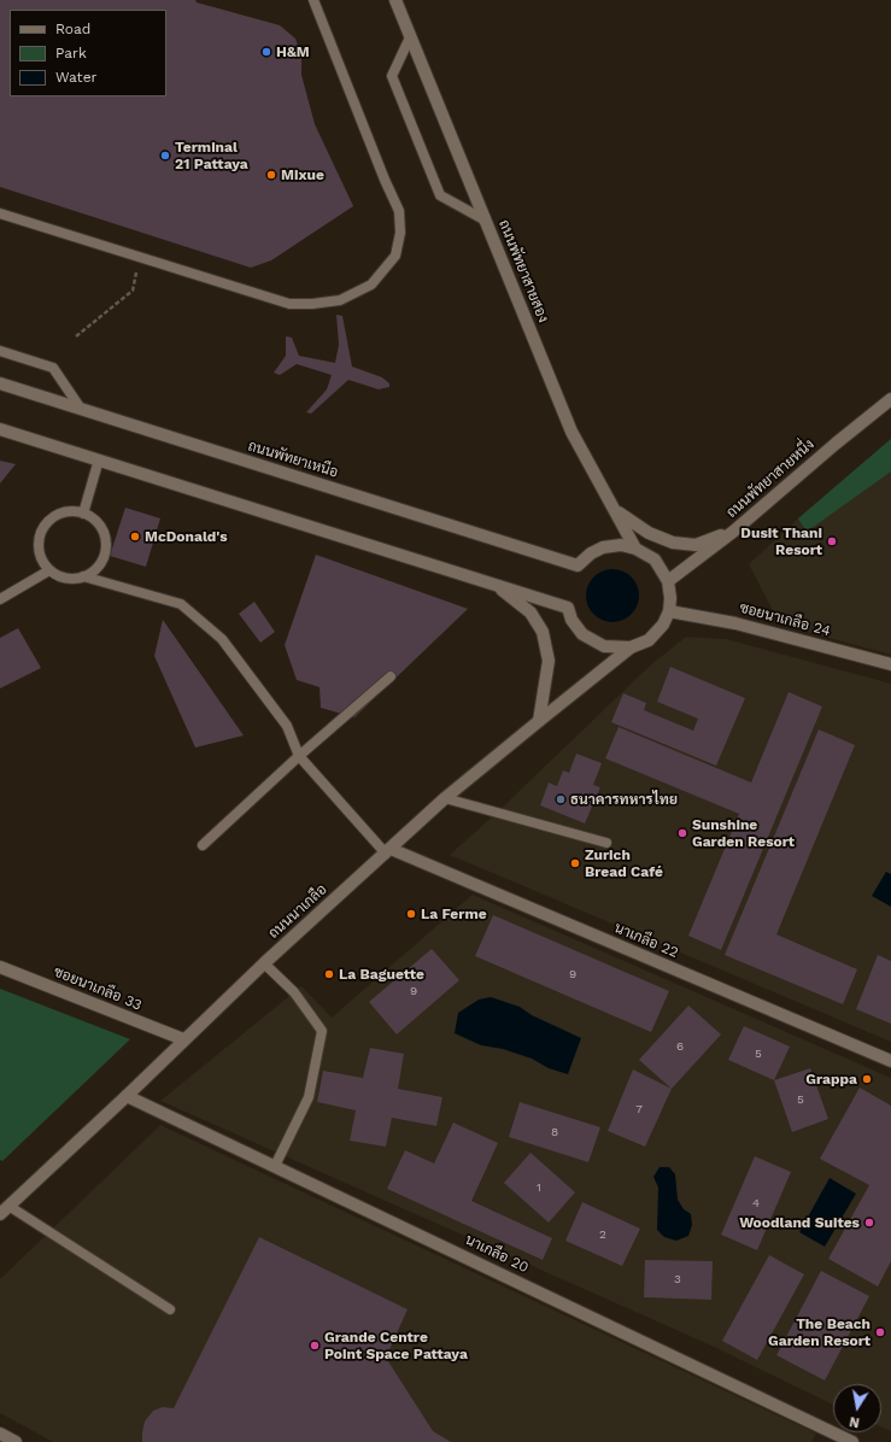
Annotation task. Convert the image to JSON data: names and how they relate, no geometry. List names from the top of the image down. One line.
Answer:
{"streets":{"main road":["ถนนพัทยาสายสอง","ถนนพัทยาเหนือ","ถนนพัทยาสายหนึ่ง","ซอยนาเกลือ 24","ถนนนาเกลือ","นาเกลือ 22","ซอยนาเกลือ 33","นาเกลือ 20"]},"crossings":[["ถนนพัทยาสายสอง","ถนนพัทยาเหนือ"],["ซอยนาเกลือ 24","ถนนนาเกลือ"],["ถนนนาเกลือ","นาเกลือ 22"],["ถนนนาเกลือ","ซอยนาเกลือ 33"],["ถนนนาเกลือ","นาเกลือ 20"]],"places":["H&M","Terminal 21 Pattaya","Mixue","McDonald's","Dusit Thani Resort","ธนาคารทหารไทย","Sunshine Garden Resort","Zurich Bread Café","La Ferme","La Baguette","Grappa","Woodland Suites","The Beach Garden Resort","Grande Centre Point Space Pattaya"],"house_numbers":["9","9","6","5","5","7","8","1","4","2","3"],"legend":["Road","Park","Water"],"north":"bottom"}
